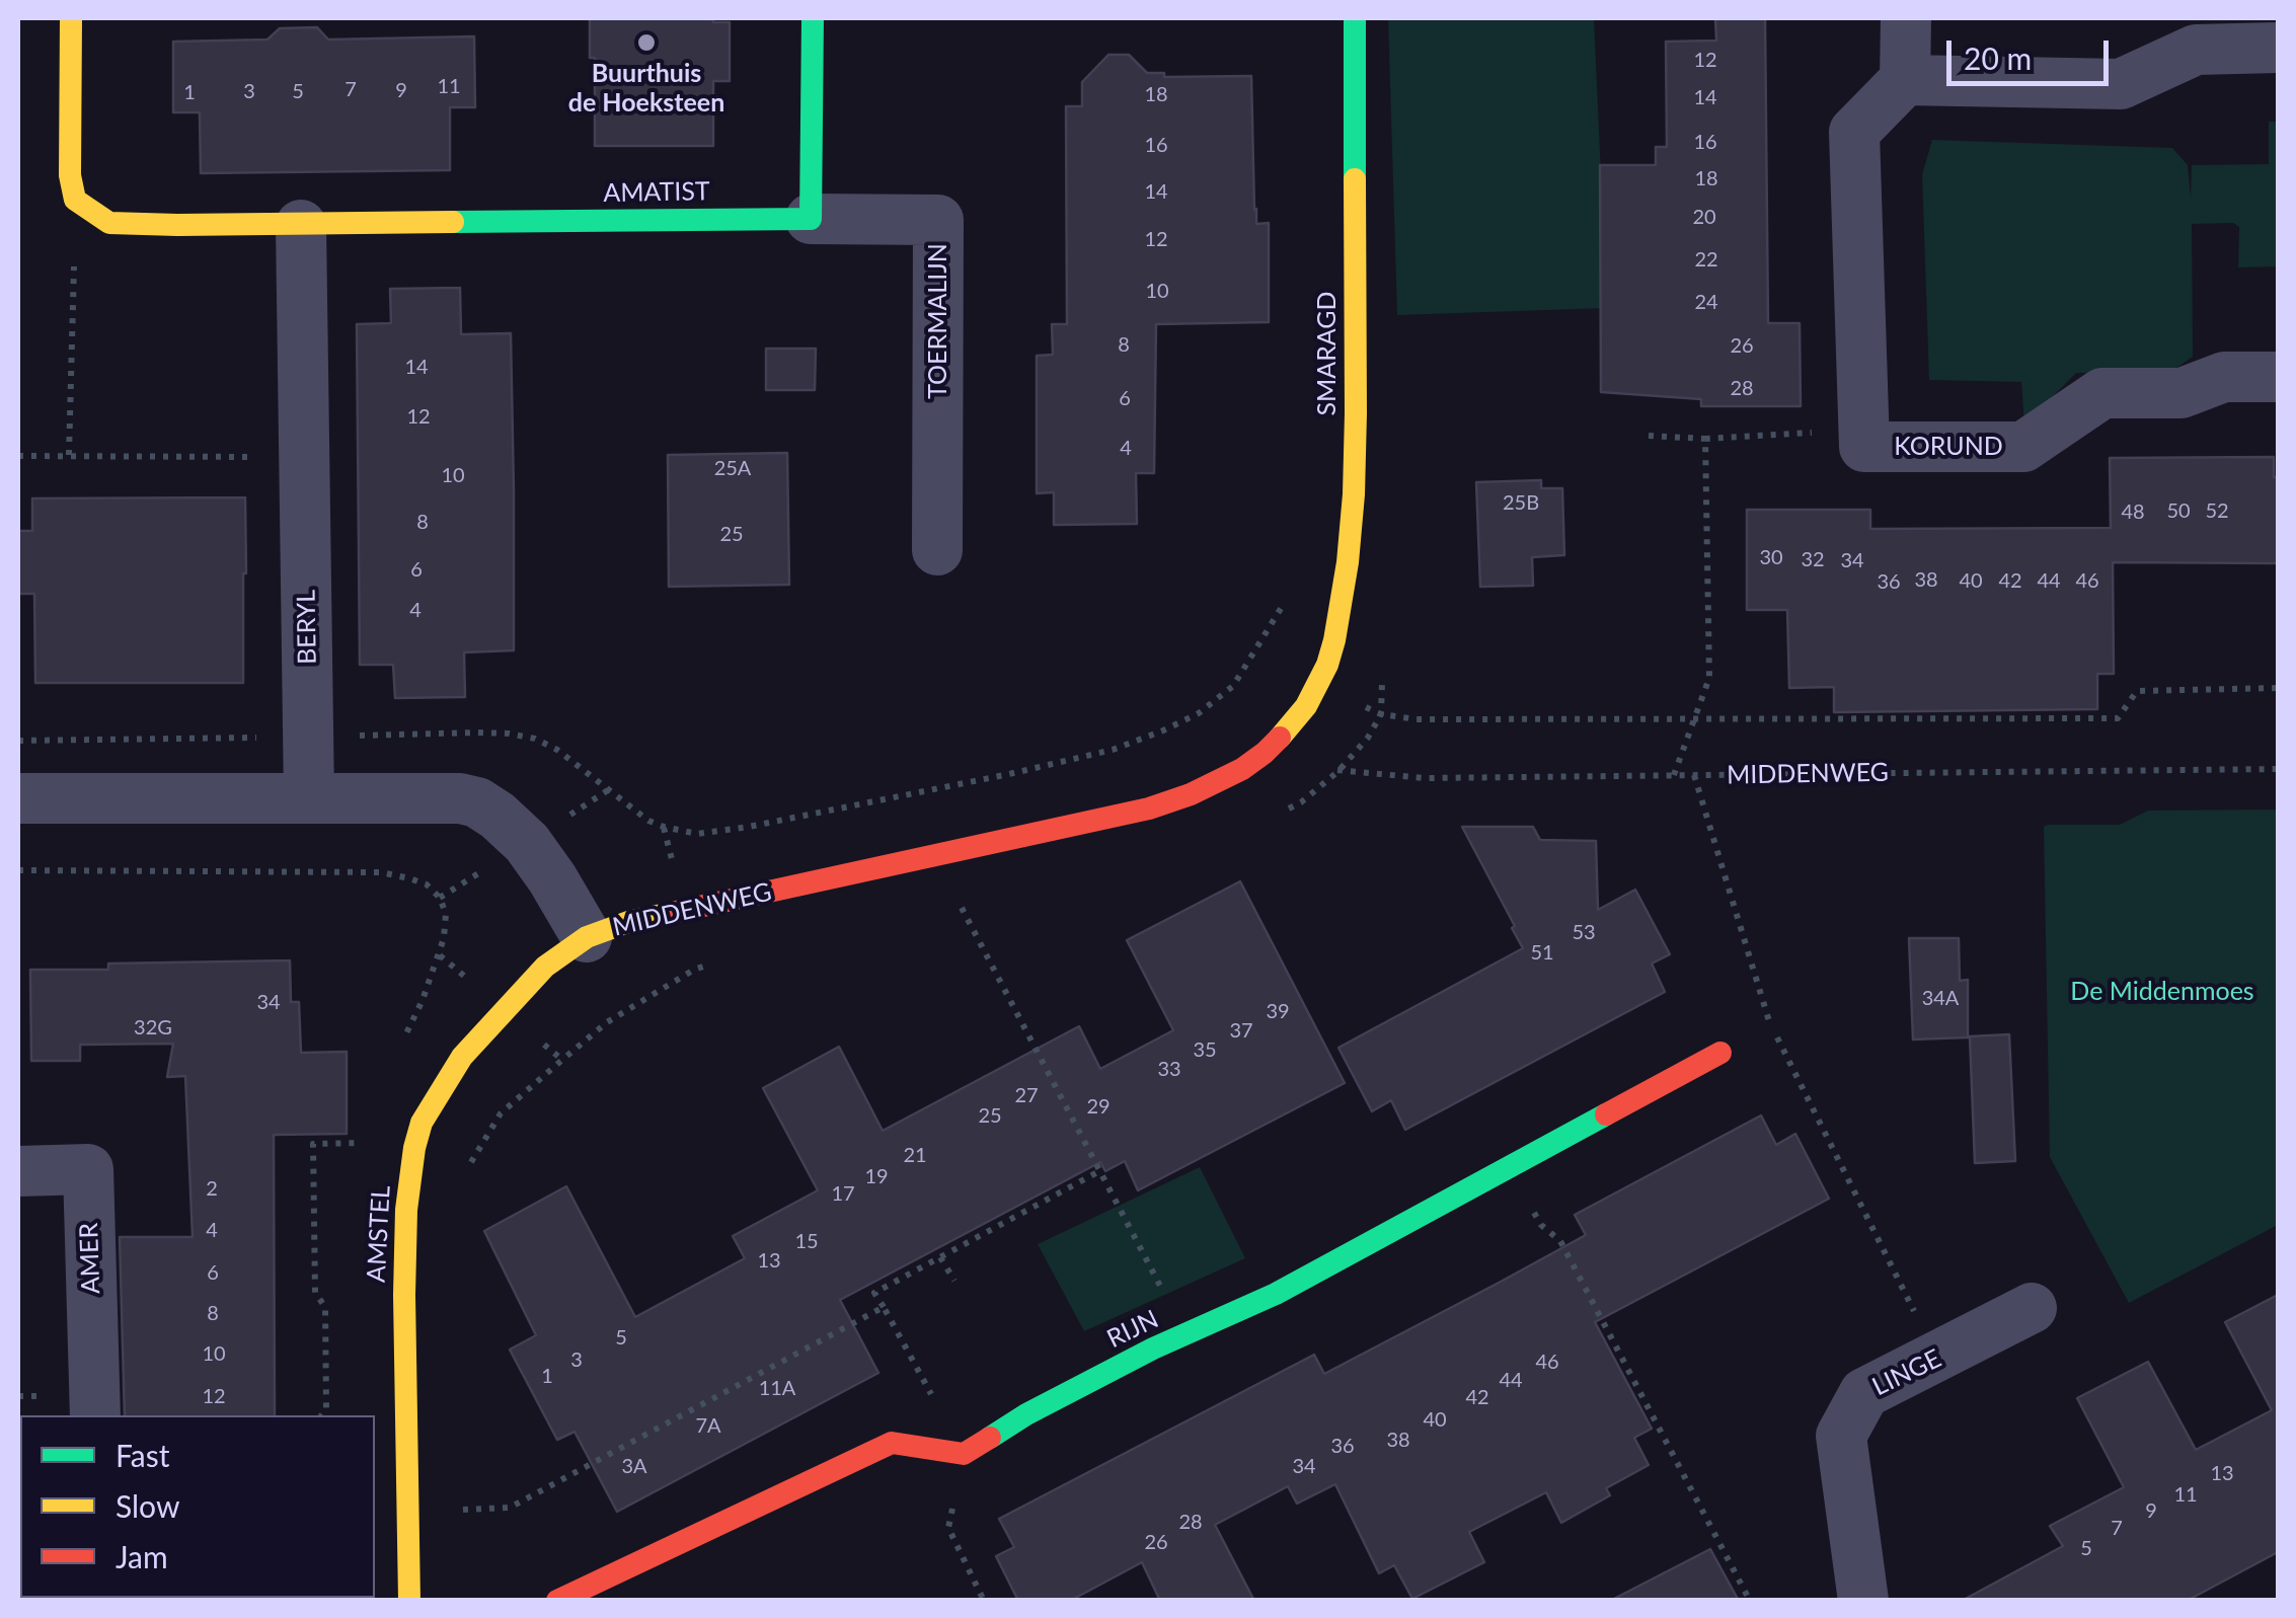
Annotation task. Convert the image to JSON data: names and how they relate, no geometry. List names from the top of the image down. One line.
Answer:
{"streets":{"street":["AMATIST","TOERMALIJN","SMARAGD","KORUND","BERYL","MIDDENWEG","AMSTEL","AMER","RIJN","LINGE"]},"crossings":[["AMATIST","TOERMALIJN"],["AMATIST","BERYL"],["SMARAGD","MIDDENWEG"],["BERYL","MIDDENWEG"],["MIDDENWEG","AMSTEL"]],"parks":["De Middenmoes"],"places":["Buurthuis de Hoeksteen"],"house_numbers":["12","11","7","9","3","5","1","18","14","16","16","18","14","20","12","22","10","24","8","26","14","28","6","12","4","25A","10","25B","50","52","48","8","25","30","32","34","6","38","40","42","44","46","36","4","53","51","34A","34","39","32G","37","35","33","27","29","25","21","19","2","17","4","15","13","6","8","5","10","3","46","1","44","11A","12","42","40","7A","38","36","3A","34","13","11","9","28","7","26","5"],"legend":["Fast","Slow","Jam"],"scale_bar":"20 m"}
